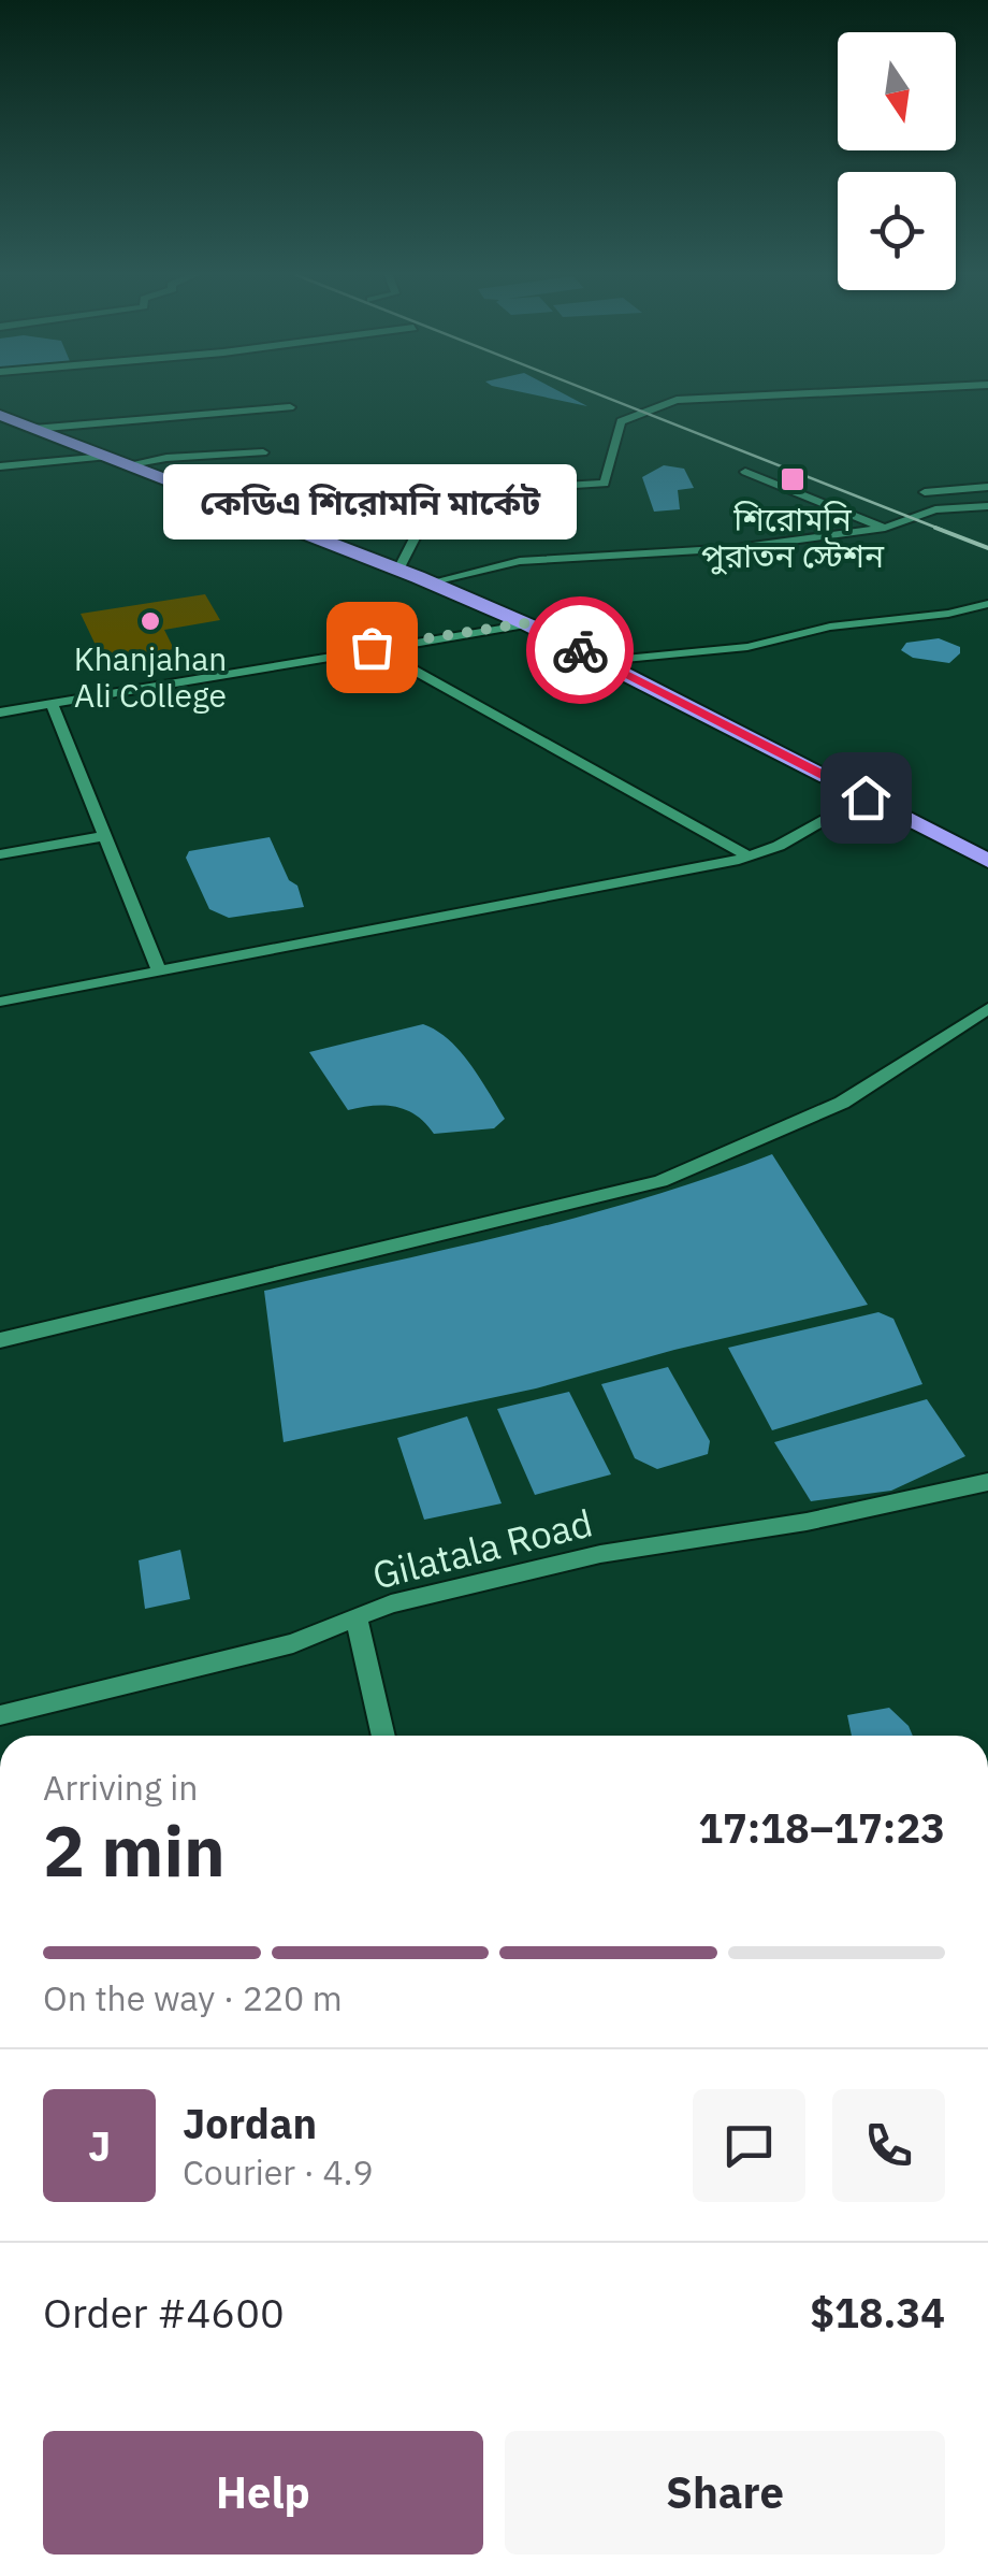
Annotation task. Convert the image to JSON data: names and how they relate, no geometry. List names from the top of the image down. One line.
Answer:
{"streets":{"street":["Gilatala Road"]},"places":{"transit":["শিরোমনি পুরাতন স্টেশন"],"other":["Khanjahan Ali College","কেডিএ শিরোমনি মার্কেট"]},"north":"bottom","page":{"bubble":"কেডিএ শিরোমনি মার্কেট","heading":["2 min","Arriving in","17:18–17:23"],"panel":["Jordan","Courier · 4.9","Order #4600","$18.34"],"bar":"On the way · 220 m","round":"J","buttons":["Help","Share"]}}
